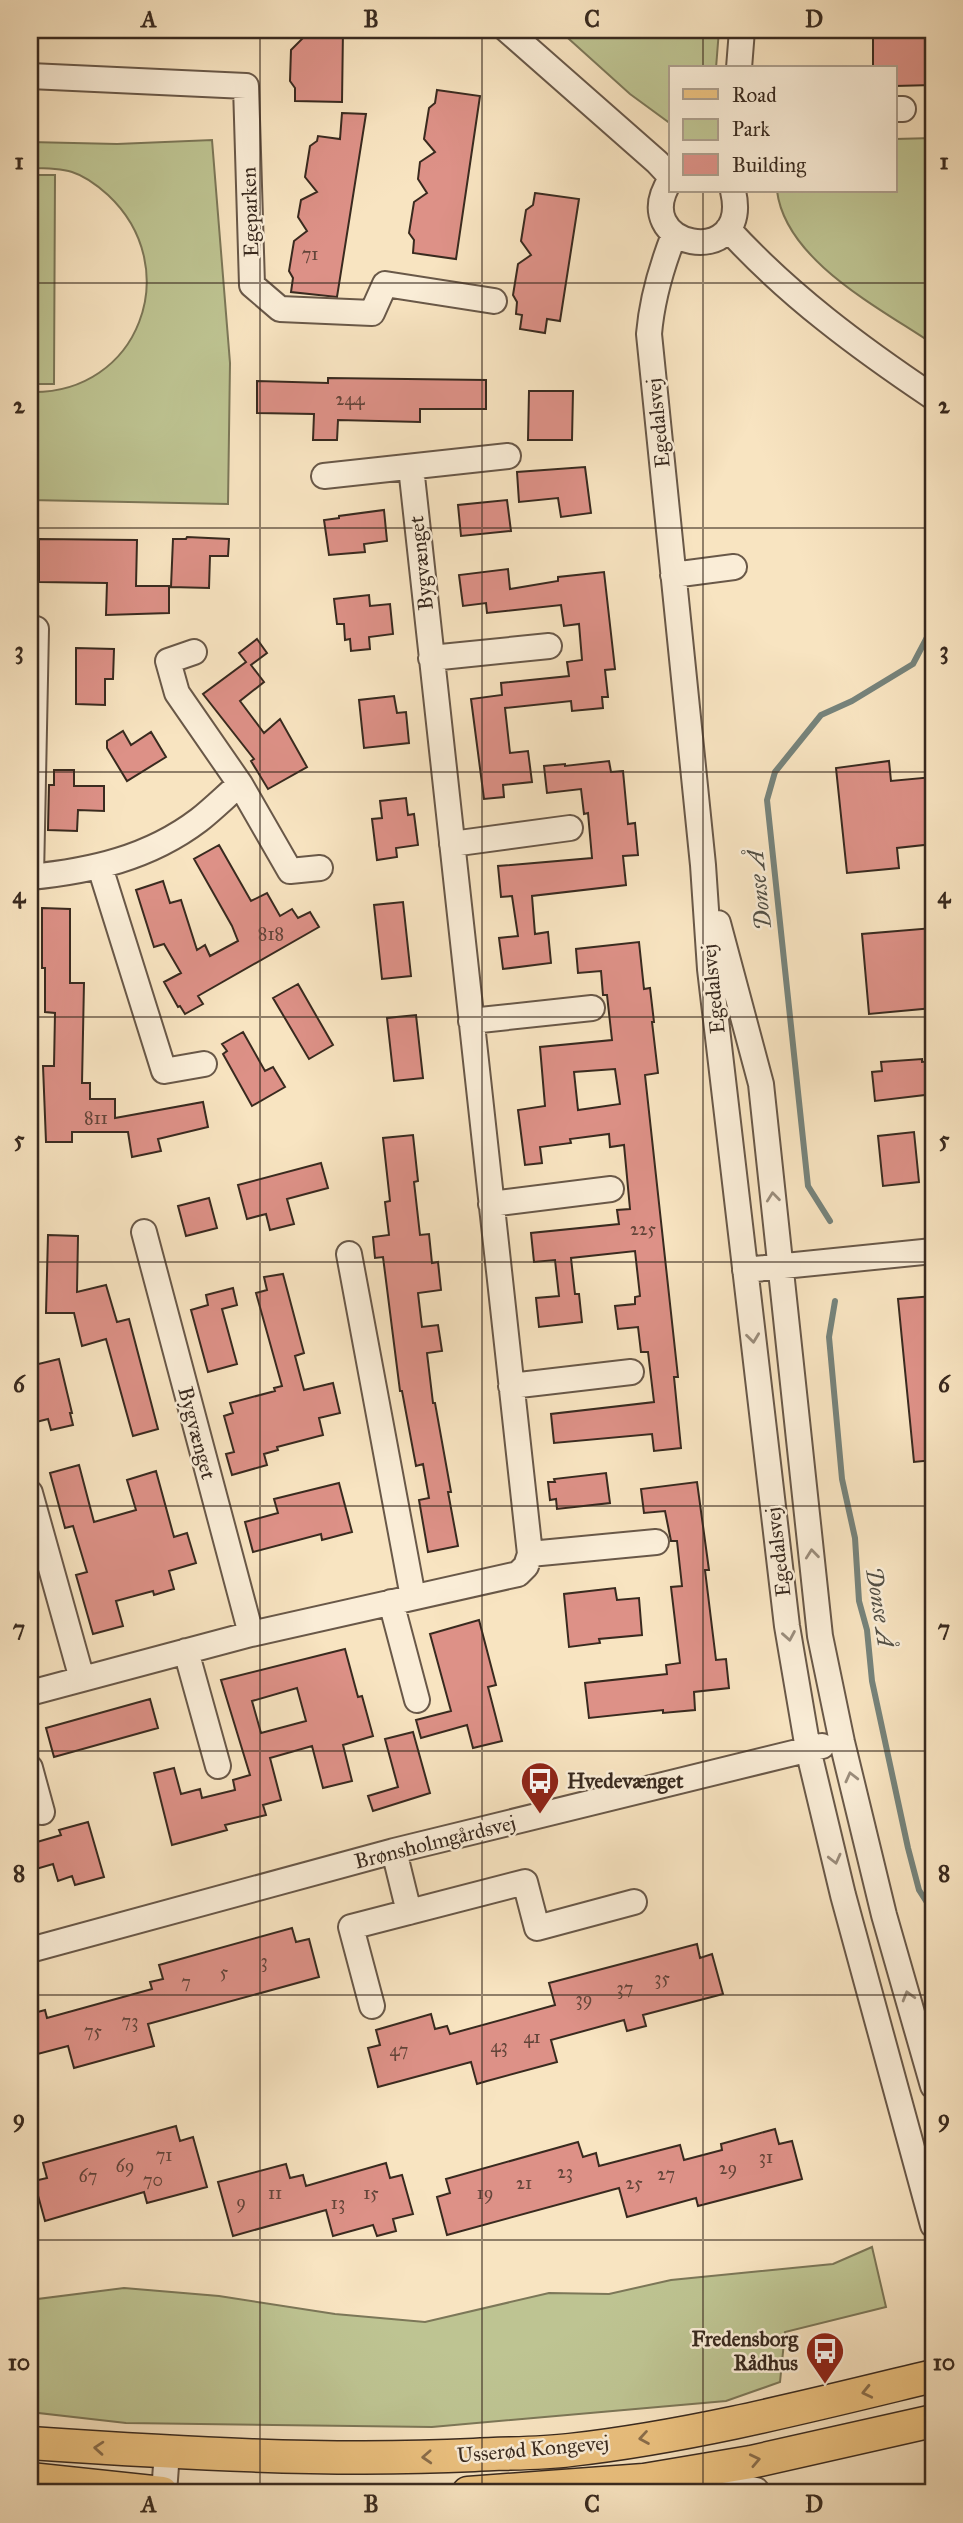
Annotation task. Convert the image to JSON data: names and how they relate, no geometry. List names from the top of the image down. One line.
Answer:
{"streets":{"main road":["Usserød Kongevej"],"street":["Egeparken","Egedalsvej","Bygvænget","Brønsholmgårdsvej"]},"crossings":[["Egedalsvej","Brønsholmgårdsvej"]],"water":["Donse Å"],"places":{"bus stop":["Hvedevænget","Fredensborg Rådhus"]},"house_numbers":["71","244","818","811","225","3","5","35","7","37","39","73","75","41","43","47","71","31","69","29","23","27","67","70","21","25","11","15","19","9","13"],"legend":["Road","Park","Building"],"grid":{"columns":["A","B","C","D"],"rows":["1","2","3","4","5","6","7","8","9","10"]}}
